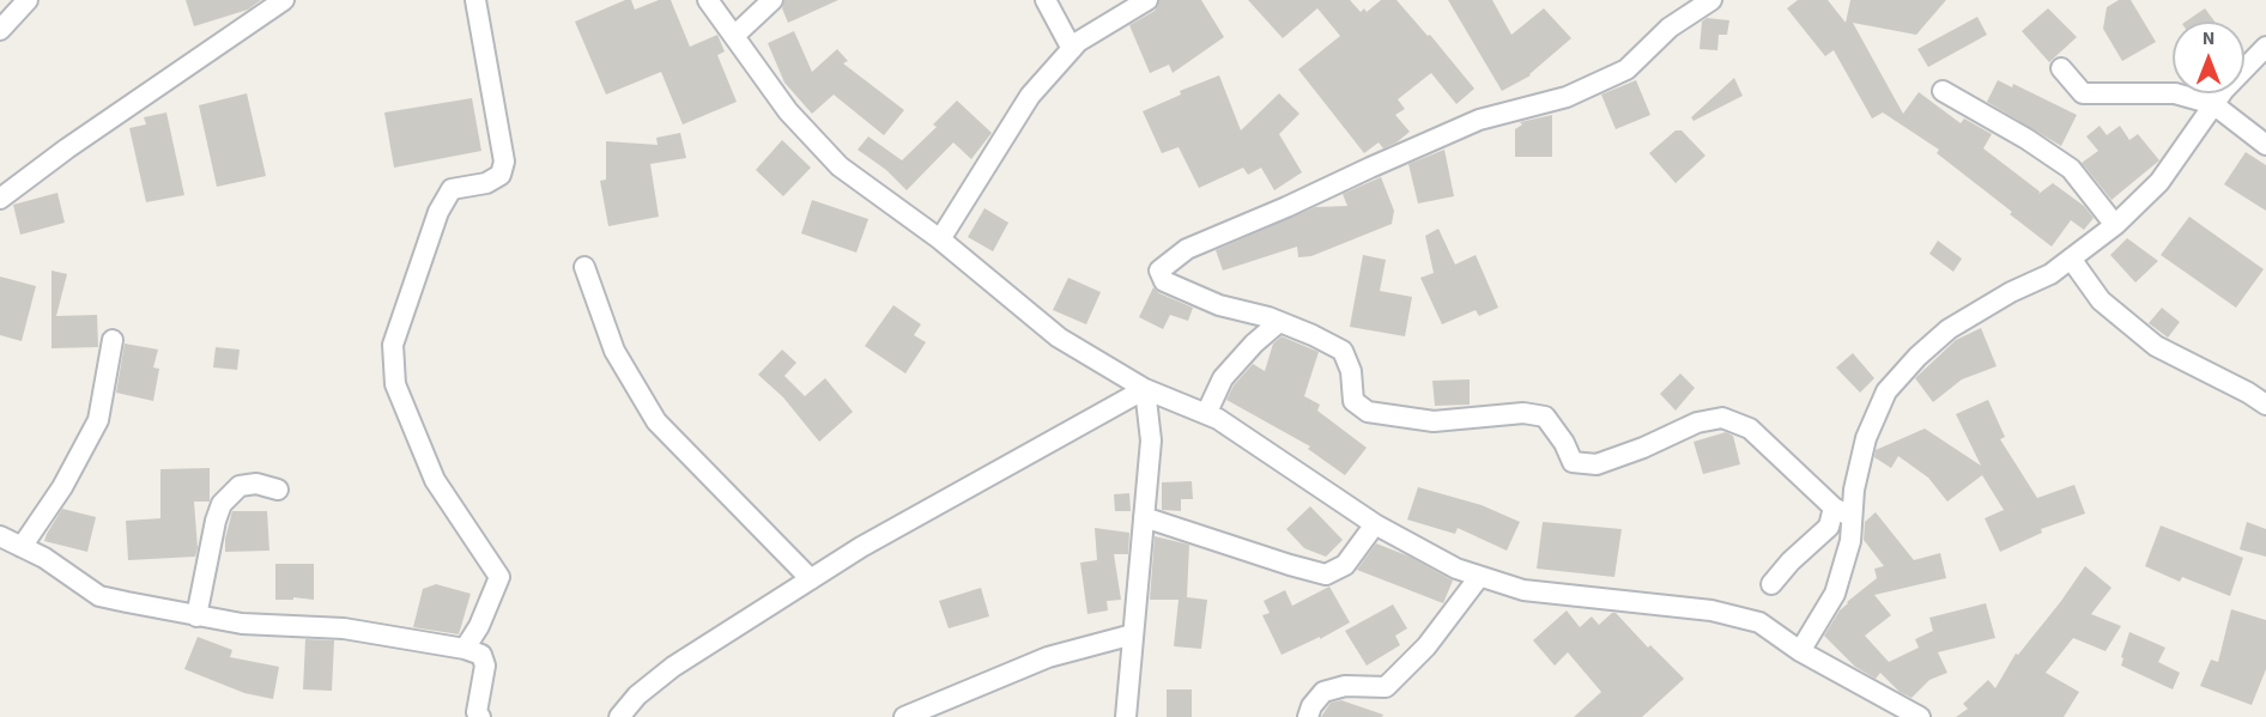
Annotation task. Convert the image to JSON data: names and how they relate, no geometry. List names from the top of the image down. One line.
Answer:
{"north":"top"}
